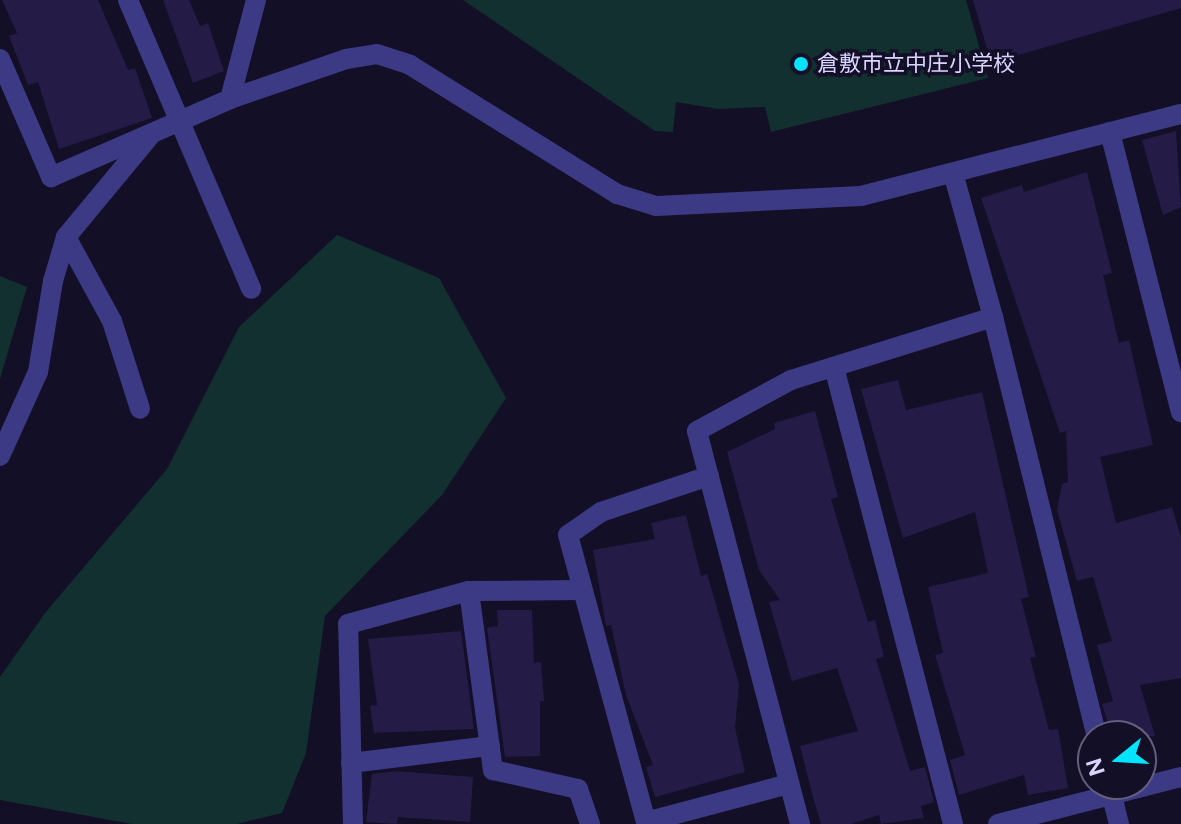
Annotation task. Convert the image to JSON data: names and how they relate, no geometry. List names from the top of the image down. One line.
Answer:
{"places":["倉敷市立中庄小学校"],"north":"left"}
